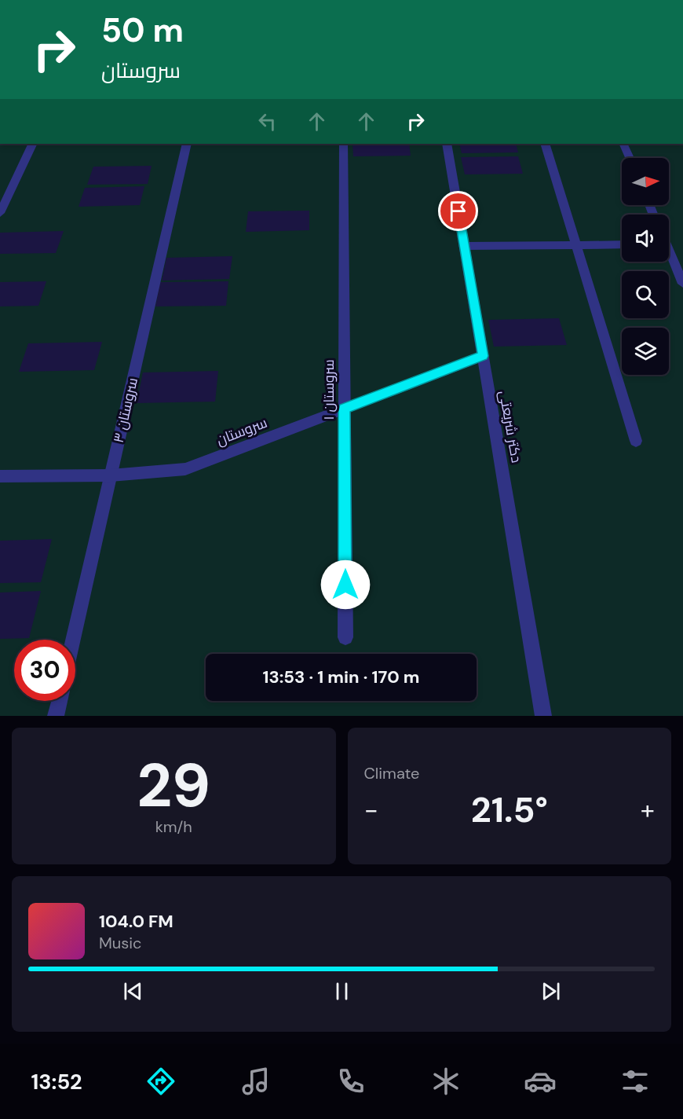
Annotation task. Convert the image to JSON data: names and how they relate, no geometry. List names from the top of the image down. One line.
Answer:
{"streets":{"street":["سروستان ۱","سروستان ۳","دکتر شریعتی","سروستان"]},"crossings":[["سروستان ۱","سروستان"],["سروستان ۳","سروستان"],["دکتر شریعتی","سروستان"]],"north":"right","page":{"turn":["50 m","سروستان"],"limit":"30","trip":"13:53 · 1 min · 170 m","tile":[["29","km/h"],"Climate"],"heat":["−","21.5°","+"],"song":["104.0 FM","Music"],"tabs":"13:52"}}
